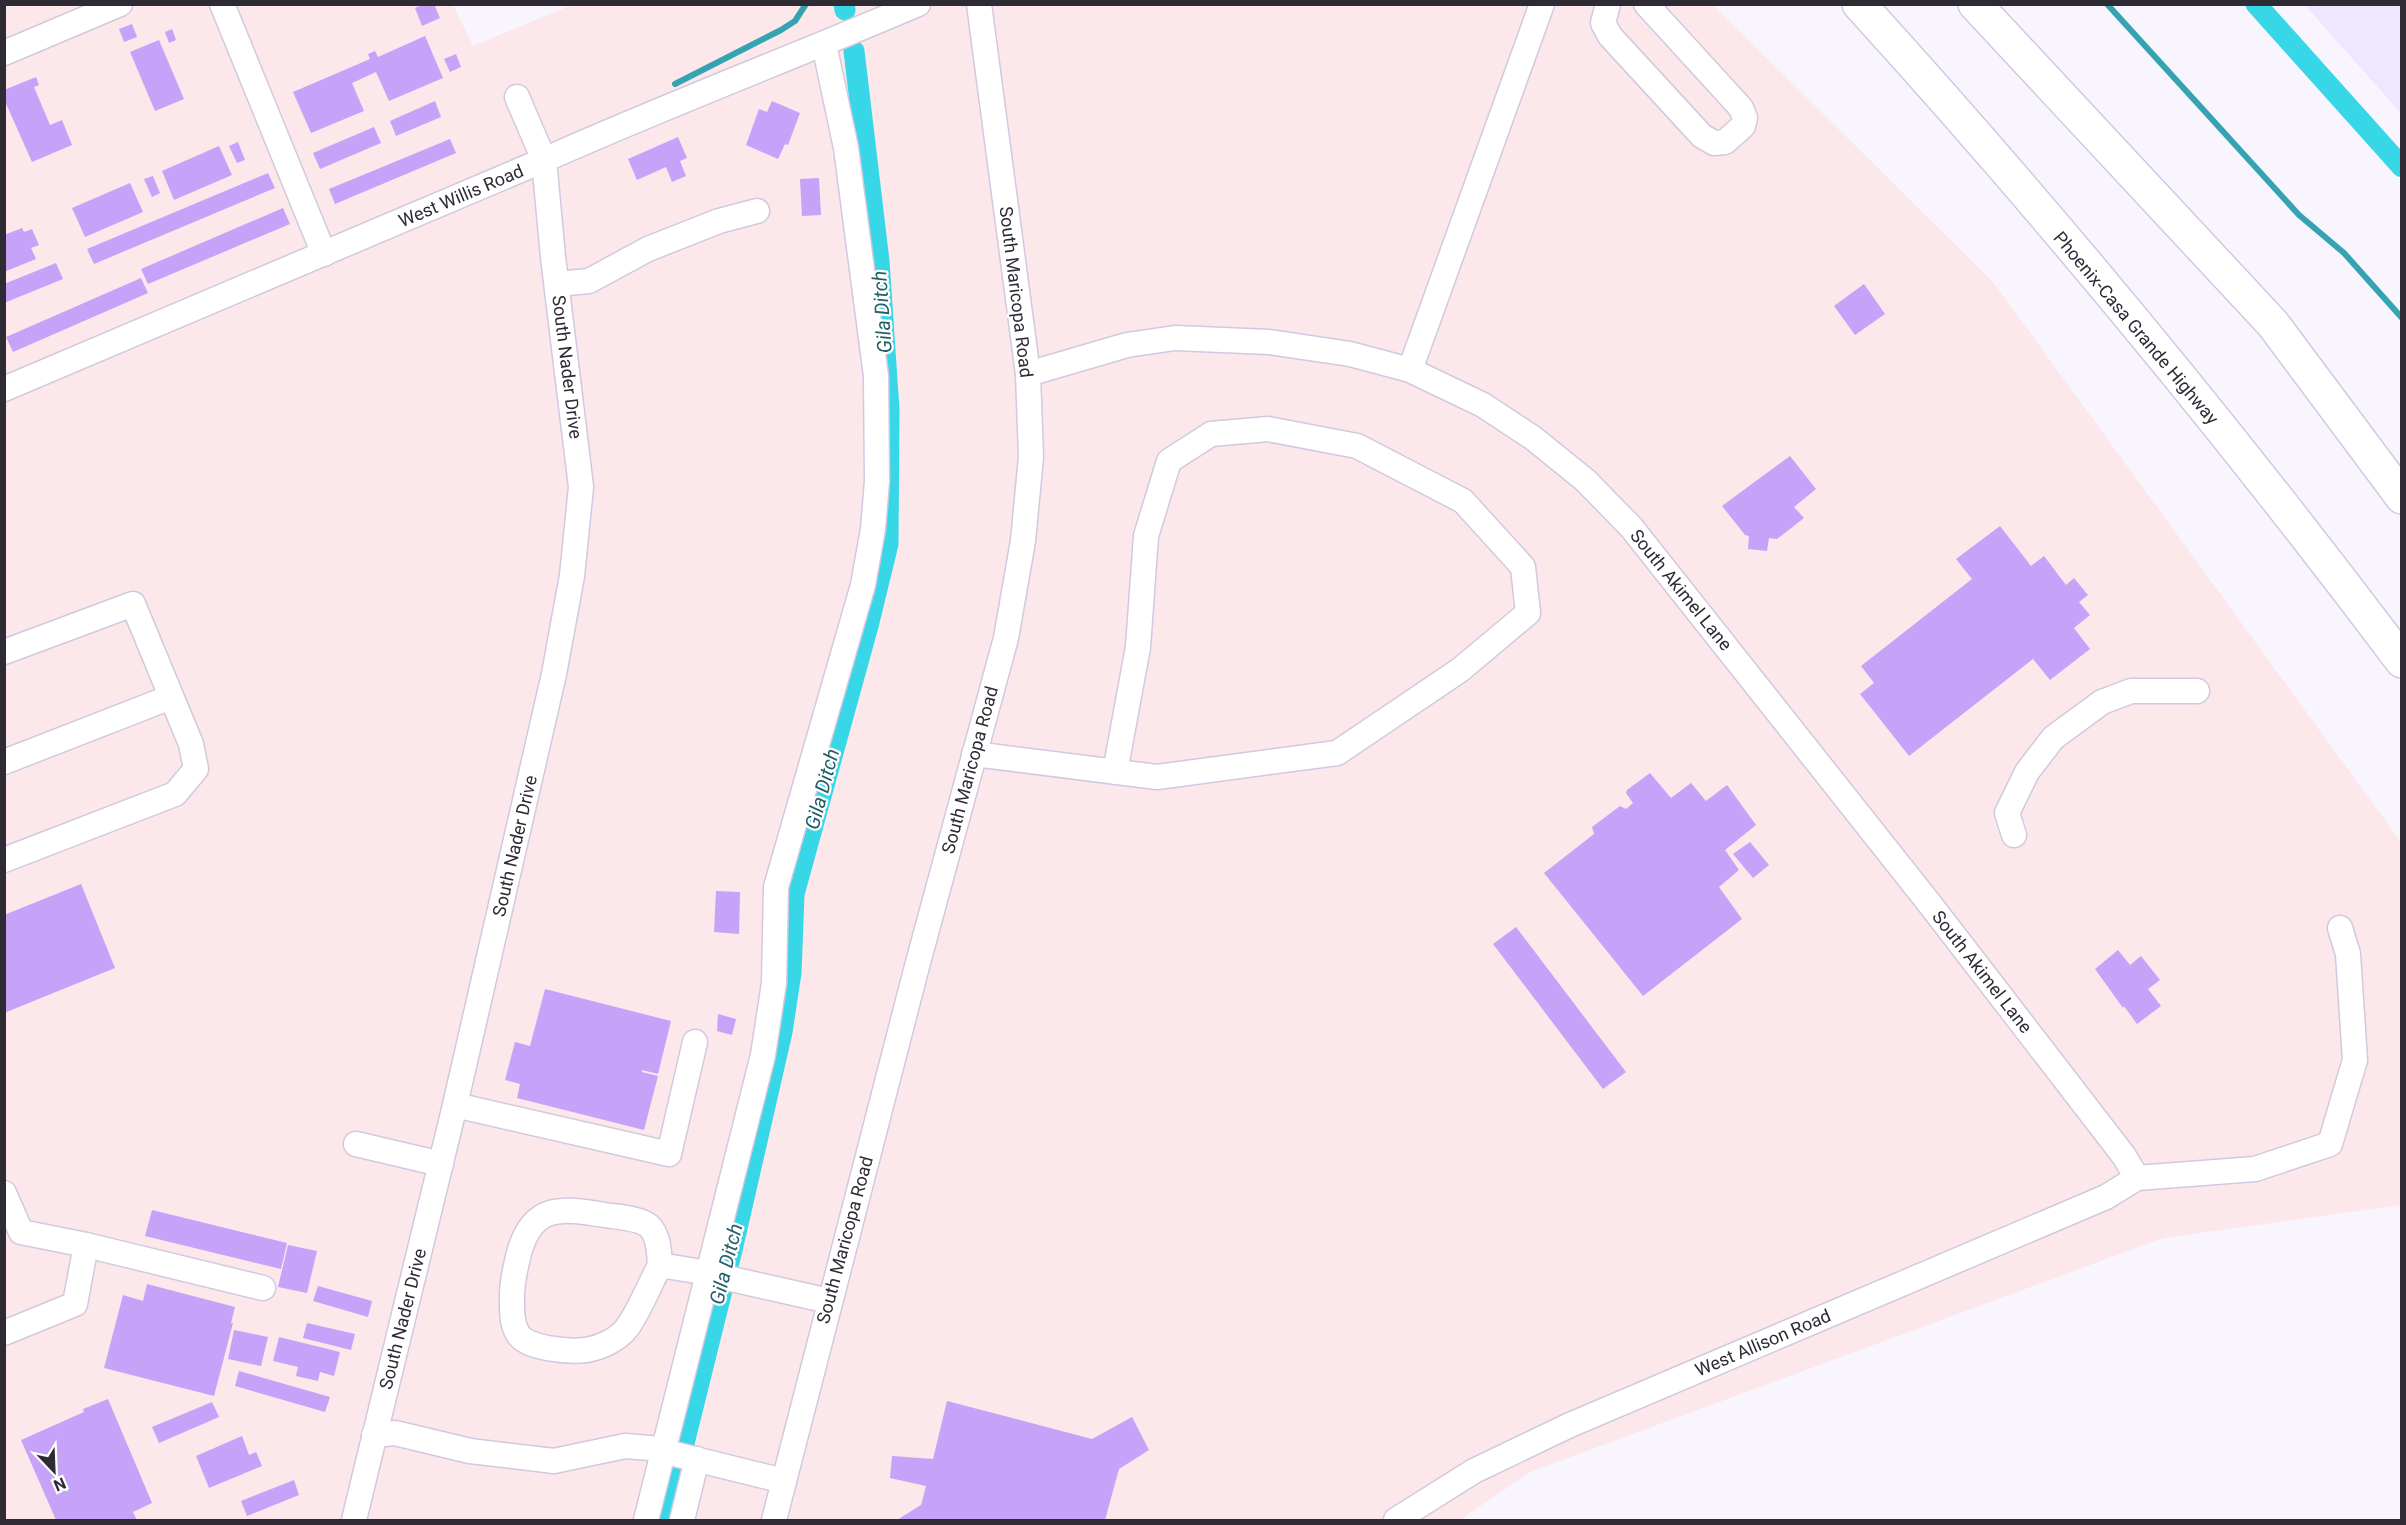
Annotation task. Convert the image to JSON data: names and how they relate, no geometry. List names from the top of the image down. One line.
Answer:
{"streets":{"highway":["Phoenix-Casa Grande Highway"],"street":["West Willis Road","South Maricopa Road","South Nader Drive","South Akimel Lane","West Allison Road"]},"crossings":[["West Willis Road","South Nader Drive"],["South Maricopa Road","South Akimel Lane"],["South Akimel Lane","West Allison Road"]],"water":["Gila Ditch"],"north":"bottom right"}
